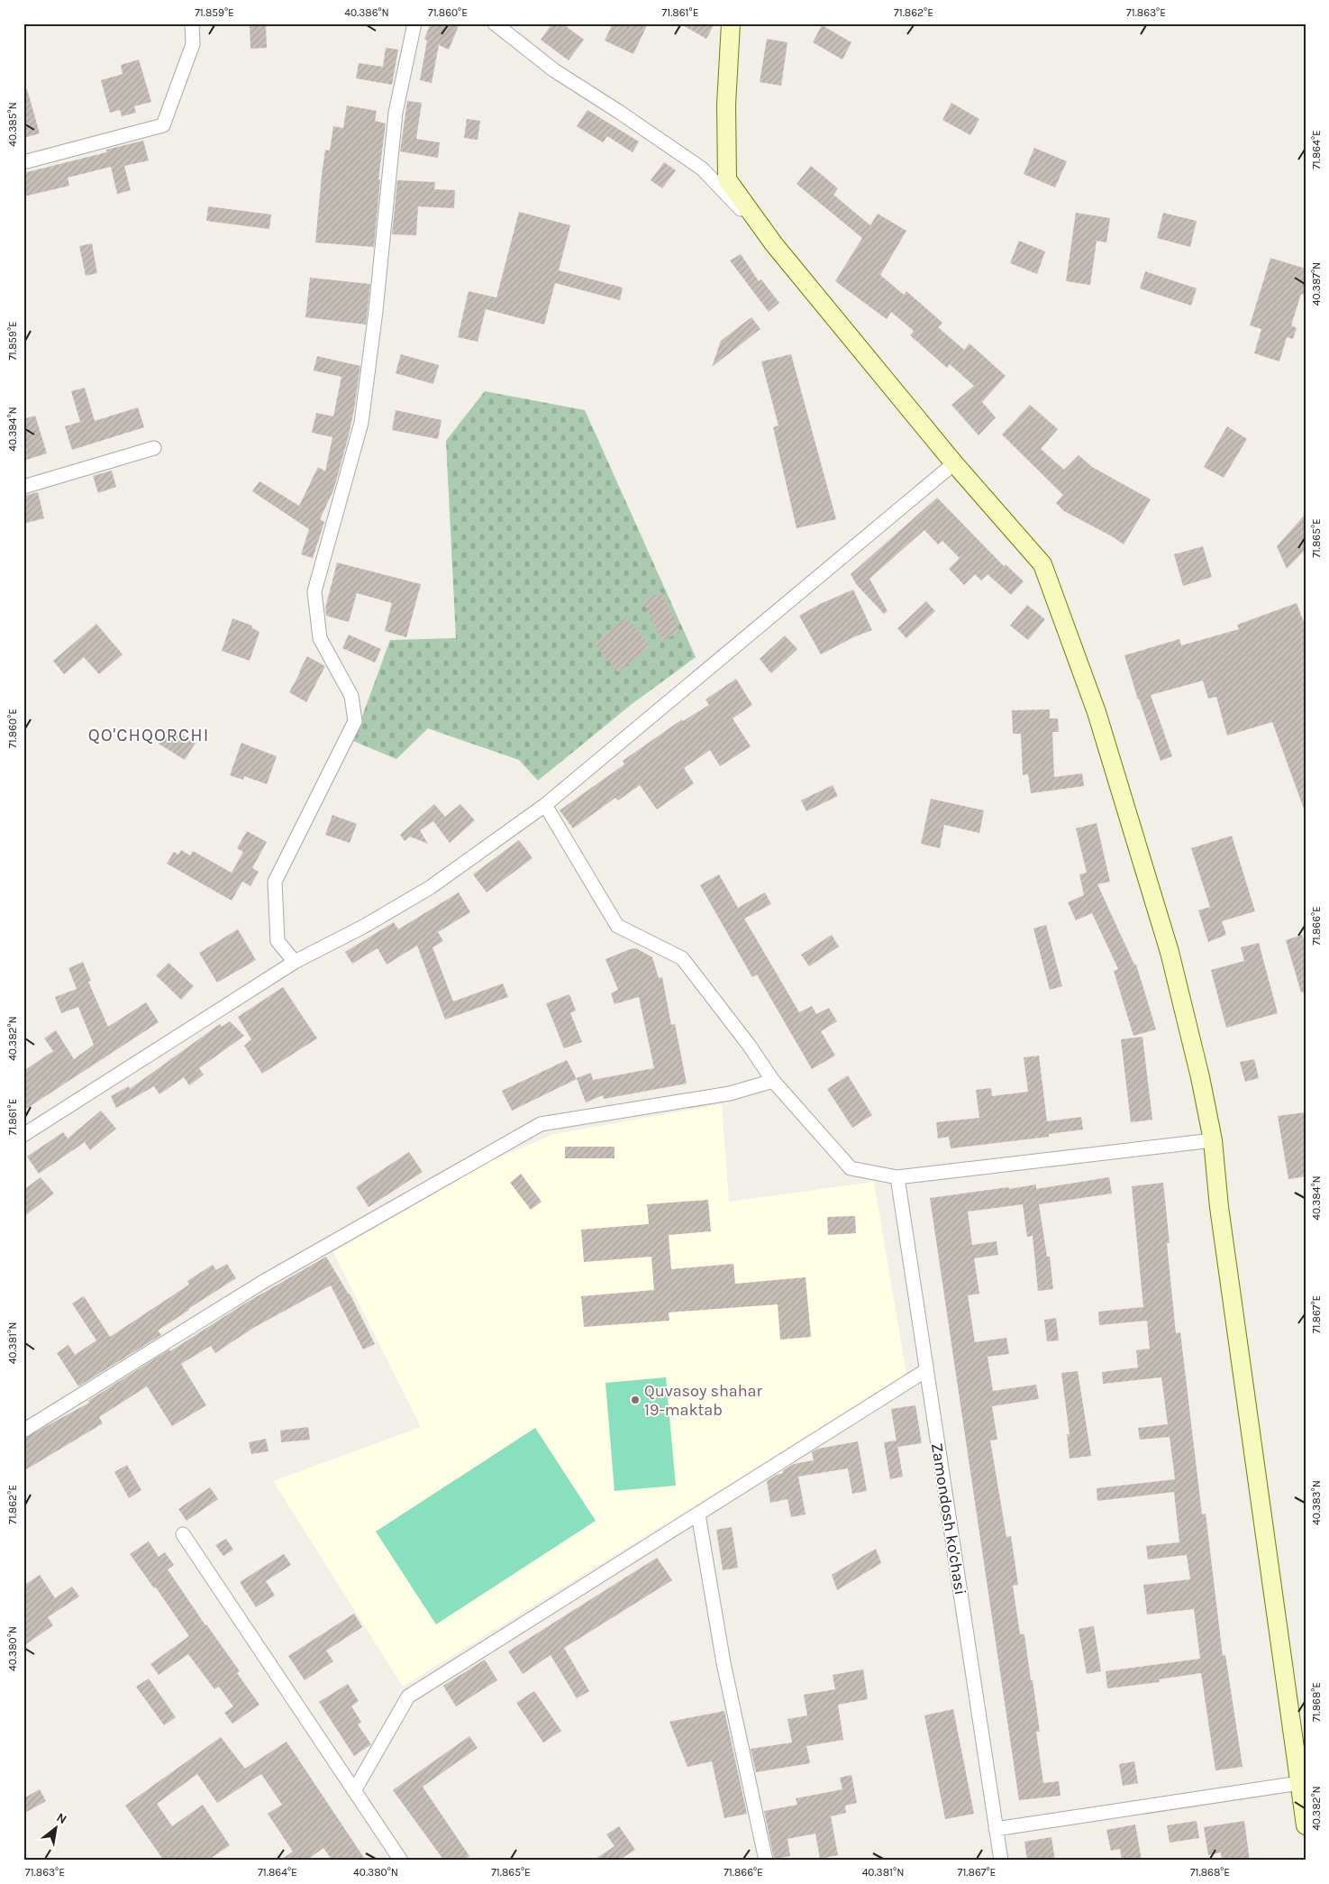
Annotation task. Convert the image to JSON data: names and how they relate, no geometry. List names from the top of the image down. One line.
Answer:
{"streets":{"street":["Zamondosh ko'chasi"]},"districts":["QO'CHQORCHI"],"places":["Quvasoy shahar 19-maktab"],"north":"top right","coordinates":["71.859°E","40.386°N","71.860°E","71.861°E","71.862°E","71.863°E","40.385°N","71.864°E","40.387°N","40.384°N","71.865°E","71.866°E","40.382°N","71.867°E","40.381°N","40.383°N","40.380°N","71.868°E"]}
